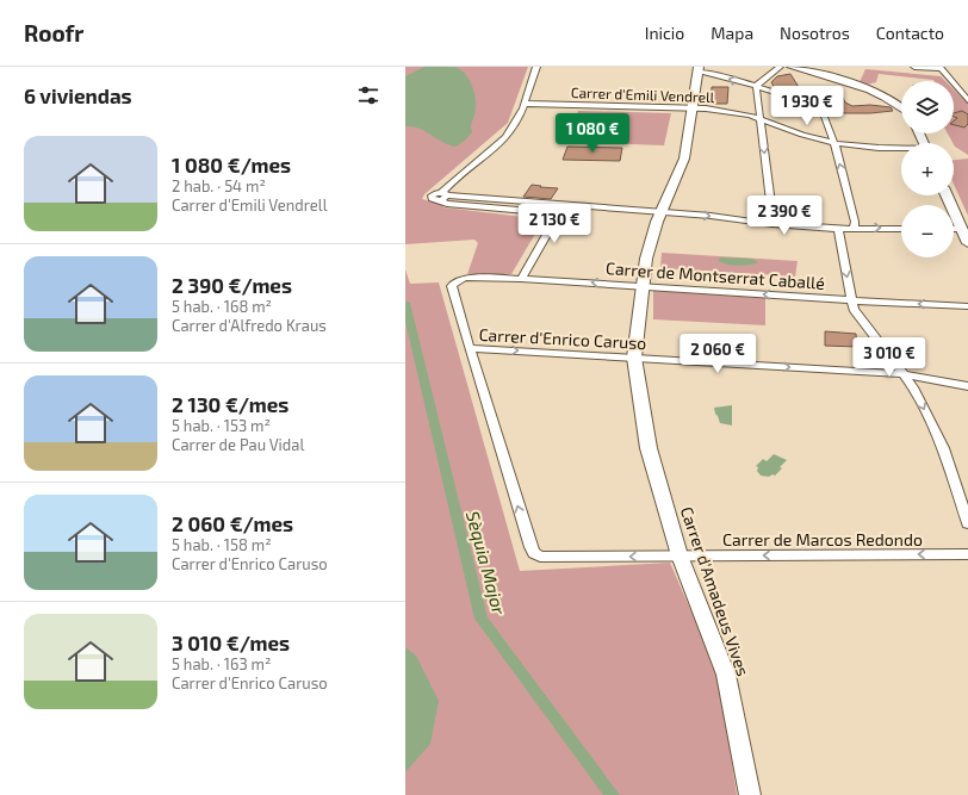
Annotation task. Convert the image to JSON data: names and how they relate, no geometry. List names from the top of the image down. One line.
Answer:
{"streets":{"street":["Carrer d'Emili Vendrell","Carrer de Montserrat Caballé","Carrer d'Enrico Caruso","Carrer de Marcos Redondo","Carrer d'Amadeus Vives"]},"crossings":[["Carrer d'Emili Vendrell","Carrer d'Amadeus Vives"],["Carrer de Montserrat Caballé","Carrer d'Enrico Caruso"],["Carrer de Montserrat Caballé","Carrer de Marcos Redondo"],["Carrer de Montserrat Caballé","Carrer d'Amadeus Vives"],["Carrer d'Enrico Caruso","Carrer de Marcos Redondo"],["Carrer d'Enrico Caruso","Carrer d'Amadeus Vives"],["Carrer de Marcos Redondo","Carrer d'Amadeus Vives"]],"one_way":["Carrer d'Enrico Caruso","Carrer de Marcos Redondo"],"water":["Sèquia Major"],"page":{"header":"Roofr","nav":["Inicio","Mapa","Nosotros","Contacto"],"heading":"6 viviendas","map_buttons":["+","−"],"price":["1 930 €","1 080 €","2 390 €","2 130 €","2 060 €","3 010 €"],"list":[{"name":"1 080 €/mes","note":"2 hab. · 54 m² · Carrer d'Emili Vendrell"},{"name":"2 390 €/mes","note":"5 hab. · 168 m² · Carrer d'Alfredo Kraus"},{"name":"2 130 €/mes","note":"5 hab. · 153 m² · Carrer de Pau Vidal"},{"name":"2 060 €/mes","note":"5 hab. · 158 m² · Carrer d'Enrico Caruso"},{"name":"3 010 €/mes","note":"5 hab. · 163 m² · Carrer d'Enrico Caruso"}]}}
